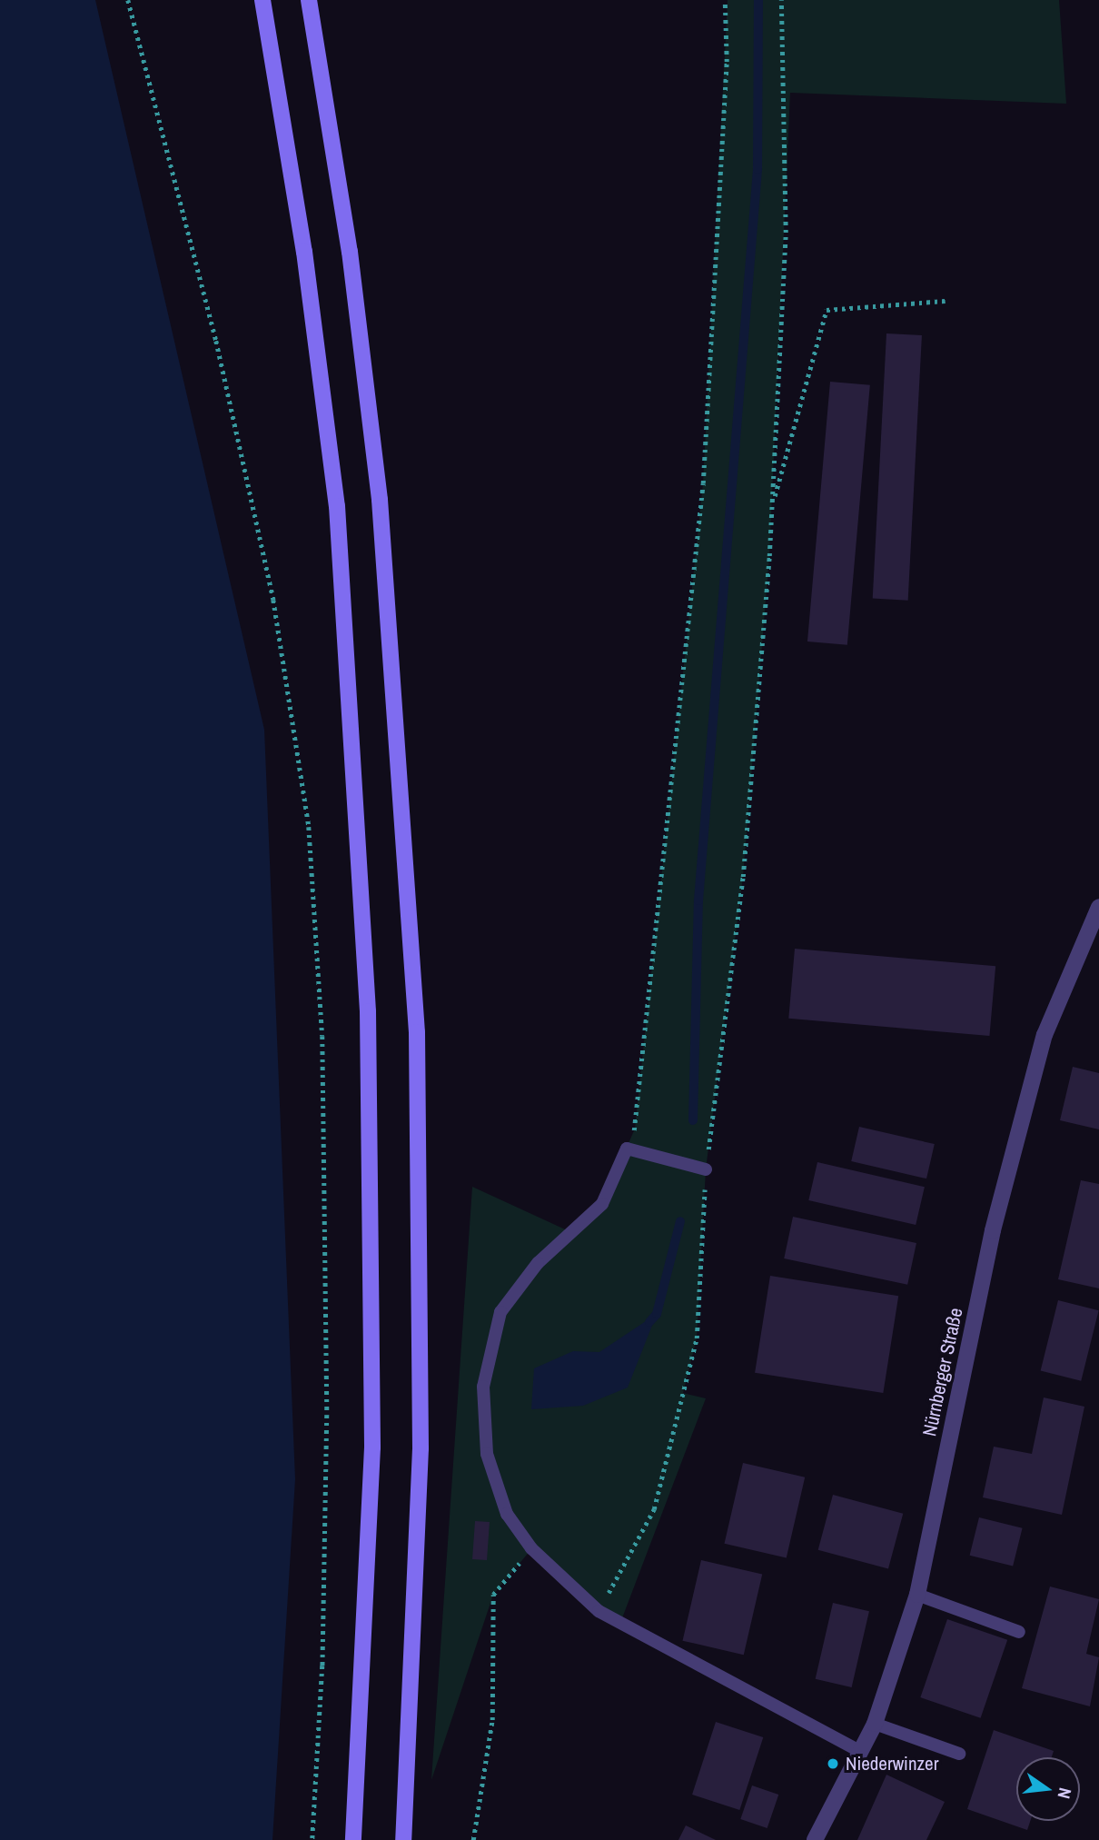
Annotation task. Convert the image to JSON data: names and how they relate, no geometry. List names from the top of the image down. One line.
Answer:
{"streets":{"street":["Nürnberger Straße"]},"places":["Niederwinzer"],"north":"right"}
